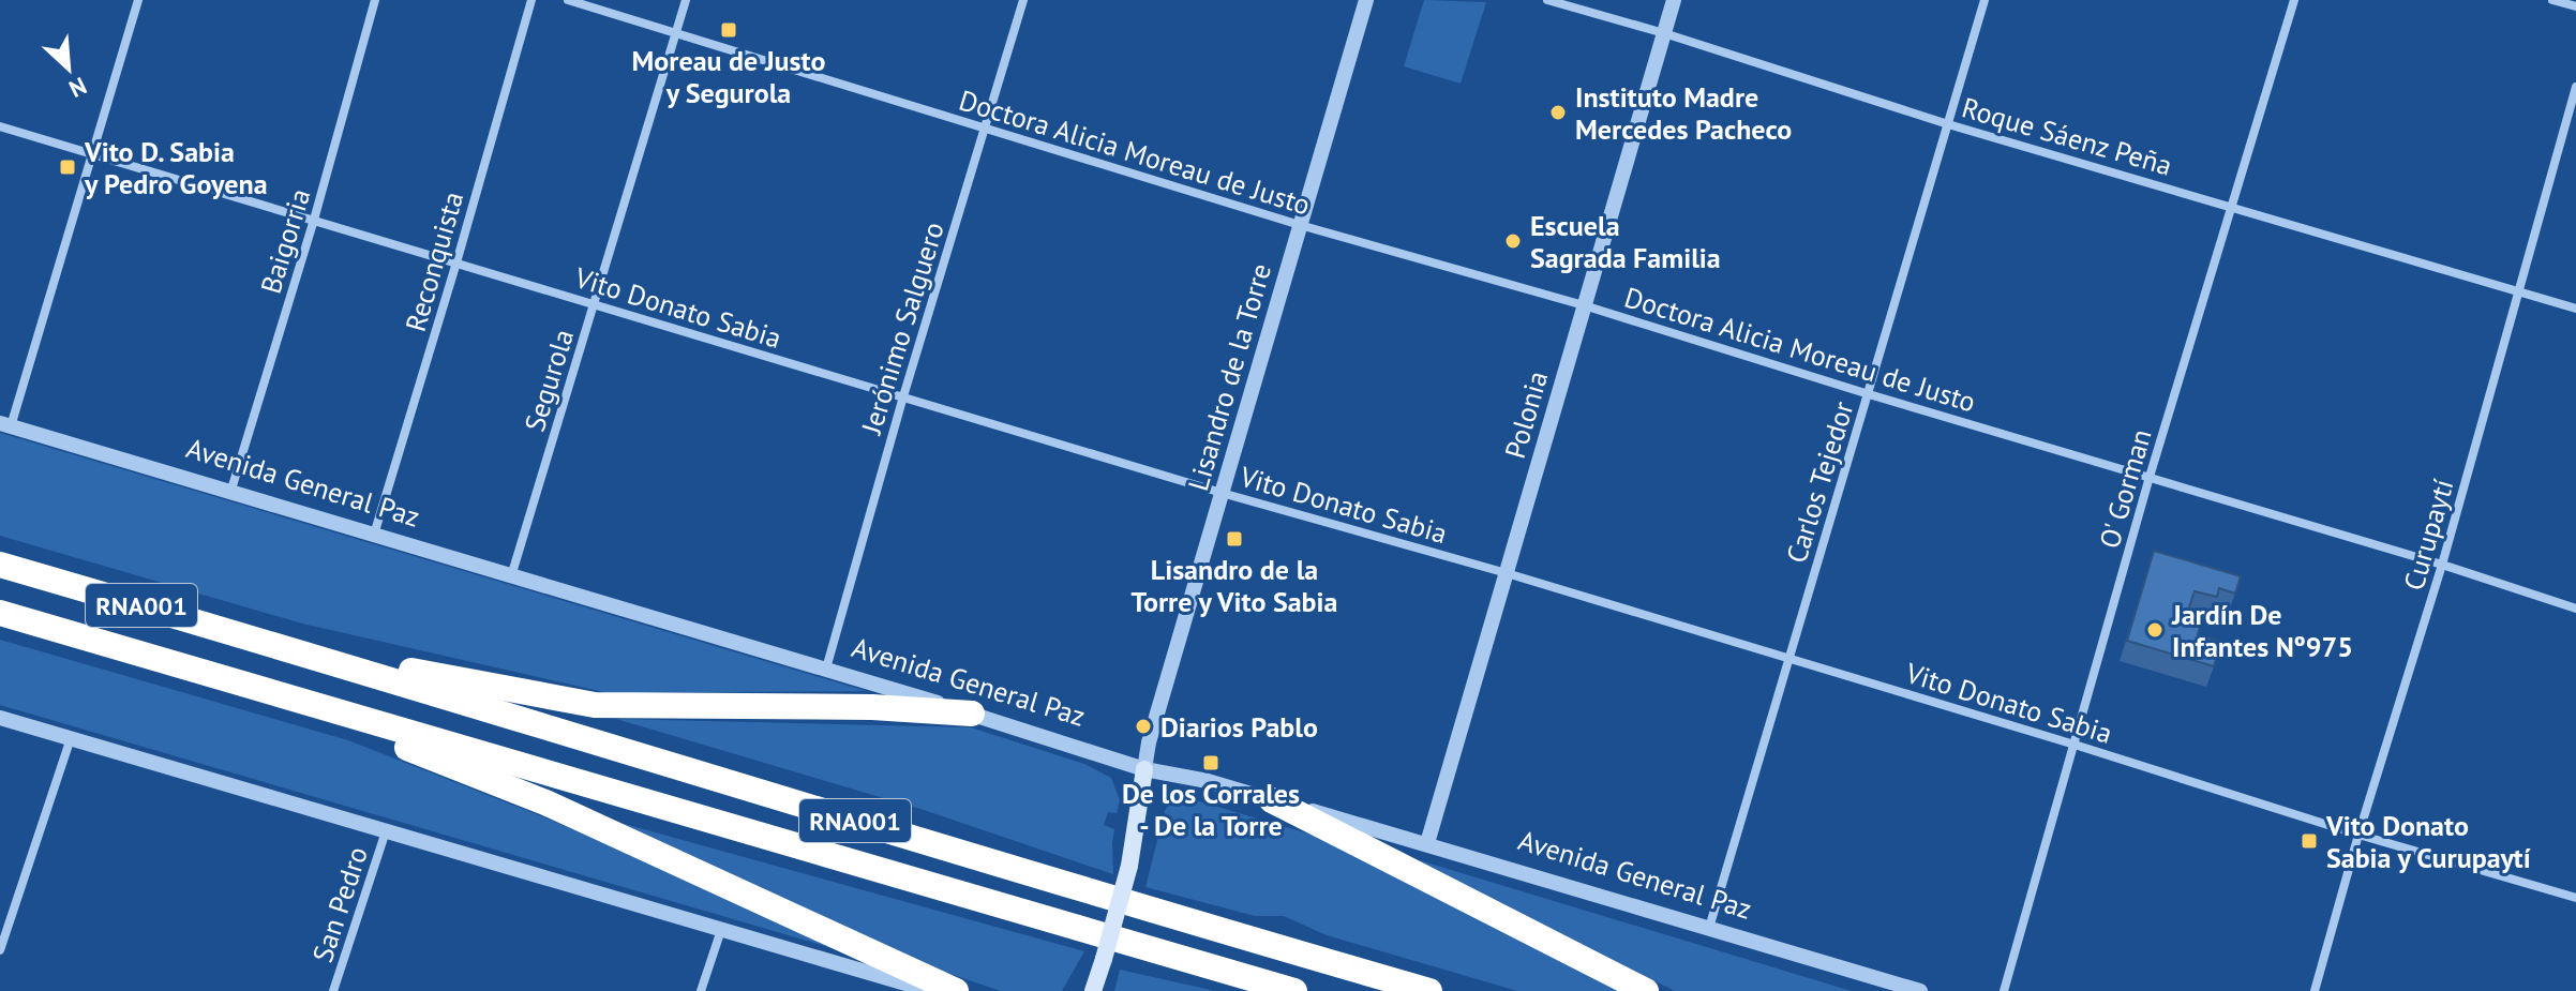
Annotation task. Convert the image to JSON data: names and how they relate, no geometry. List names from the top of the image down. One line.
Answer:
{"streets":{"highway":["RNA001"],"street":["Roque Sáenz Peña","Doctora Alicia Moreau de Justo","Baigorria","Reconquista","Vito Donato Sabia","Jerónimo Salguero","Lisandro de la Torre","Segurola","Polonia","Avenida General Paz","Carlos Tejedor","O' Gorman","Curupaytí","San Pedro"]},"crossings":[["Roque Sáenz Peña","Polonia"],["Roque Sáenz Peña","Carlos Tejedor"],["Roque Sáenz Peña","O' Gorman"],["Roque Sáenz Peña","Curupaytí"],["Doctora Alicia Moreau de Justo","Jerónimo Salguero"],["Doctora Alicia Moreau de Justo","Lisandro de la Torre"],["Doctora Alicia Moreau de Justo","Segurola"],["Doctora Alicia Moreau de Justo","Polonia"],["Doctora Alicia Moreau de Justo","Carlos Tejedor"],["Doctora Alicia Moreau de Justo","O' Gorman"],["Doctora Alicia Moreau de Justo","Curupaytí"],["Baigorria","Vito Donato Sabia"],["Baigorria","Avenida General Paz"],["Reconquista","Vito Donato Sabia"],["Reconquista","Avenida General Paz"],["Vito Donato Sabia","Jerónimo Salguero"],["Vito Donato Sabia","Lisandro de la Torre"],["Vito Donato Sabia","Segurola"],["Vito Donato Sabia","Polonia"],["Vito Donato Sabia","Carlos Tejedor"],["Vito Donato Sabia","O' Gorman"],["Vito Donato Sabia","Curupaytí"],["Jerónimo Salguero","Avenida General Paz"],["Lisandro de la Torre","Avenida General Paz"],["Segurola","Avenida General Paz"],["Polonia","Avenida General Paz"],["Avenida General Paz","Carlos Tejedor"]],"places":{"transit":["Moreau de Justo y Segurola","Vito D. Sabia y Pedro Goyena","Lisandro de la Torre y Vito Sabia","De los Corrales - De la Torre","Vito Donato Sabia y Curupaytí"],"other":["Instituto Madre Mercedes Pacheco","Escuela Sagrada Familia","Jardín De Infantes Nº975","Diarios Pablo"]},"north":"bottom right"}
